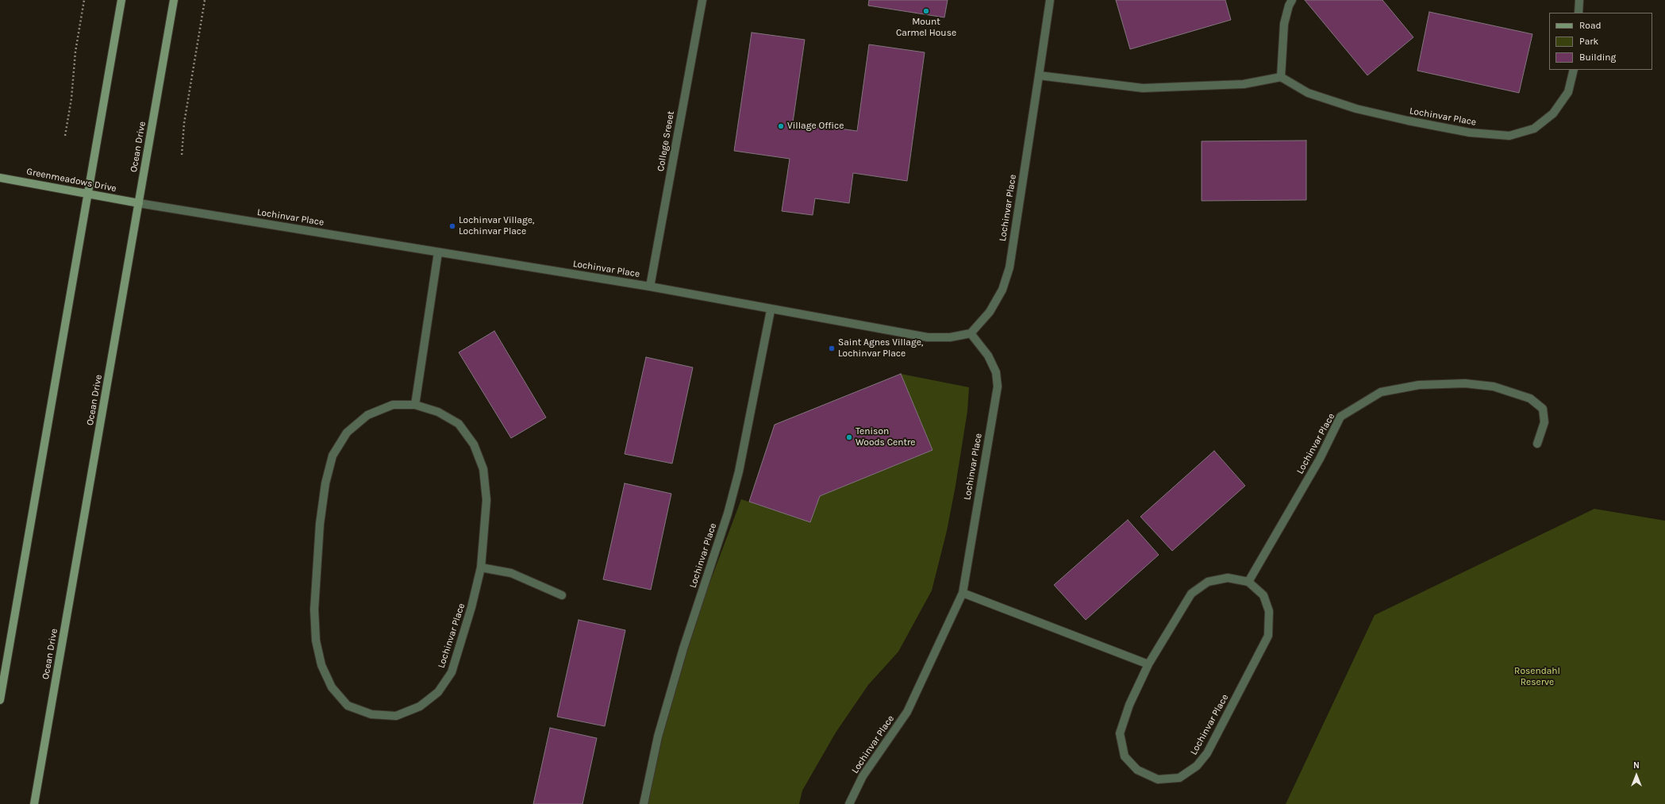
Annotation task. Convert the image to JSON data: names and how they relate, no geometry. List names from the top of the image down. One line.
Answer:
{"streets":{"main road":["Ocean Drive","Greenmeadows Drive"],"street":["Lochinvar Place","College Sreeet"]},"crossings":[["Lochinvar Place","College Sreeet"],["Lochinvar Place","Ocean Drive"],["Lochinvar Place","Greenmeadows Drive"],["Ocean Drive","Greenmeadows Drive"]],"parks":["Rosendahl Reserve"],"places":["Mount Carmel House","Village Office","Lochinvar Village, Lochinvar Place","Saint Agnes Village, Lochinvar Place","Tenison Woods Centre"],"legend":["Road","Park","Building"],"north":"top"}
